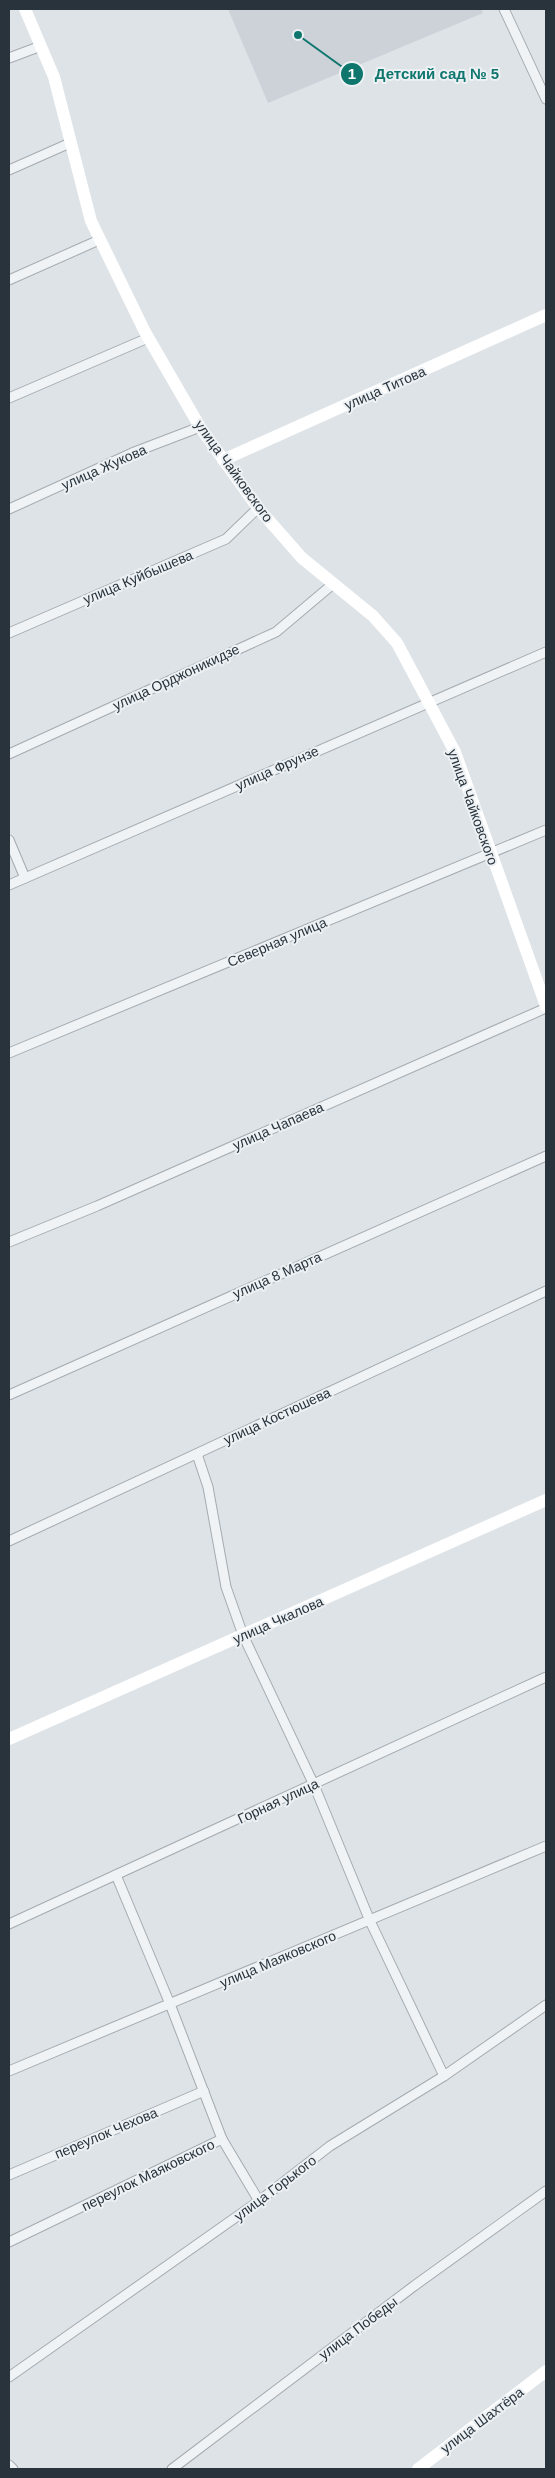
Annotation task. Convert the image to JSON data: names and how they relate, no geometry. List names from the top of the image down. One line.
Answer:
{"streets":{"street":["улица Титова","улица Жукова","улица Чайковского","улица Куйбышева","улица Орджоникидзе","улица Фрунзе","Северная улица","улица Чапаева","улица 8 Марта","улица Костюшева","улица Чкалова","Горная улица","улица Маяковского","переулок Чехова","переулок Маяковского","улица Горького","улица Победы","улица Шахтёра"]},"crossings":[["улица Титова","улица Чайковского"],["улица Жукова","улица Чайковского"],["улица Чайковского","улица Куйбышева"],["улица Чайковского","улица Орджоникидзе"],["улица Чайковского","улица Фрунзе"],["улица Чайковского","Северная улица"],["улица Чайковского","улица Чапаева"],["переулок Маяковского","улица Горького"]],"places":["Детский сад № 5"]}
